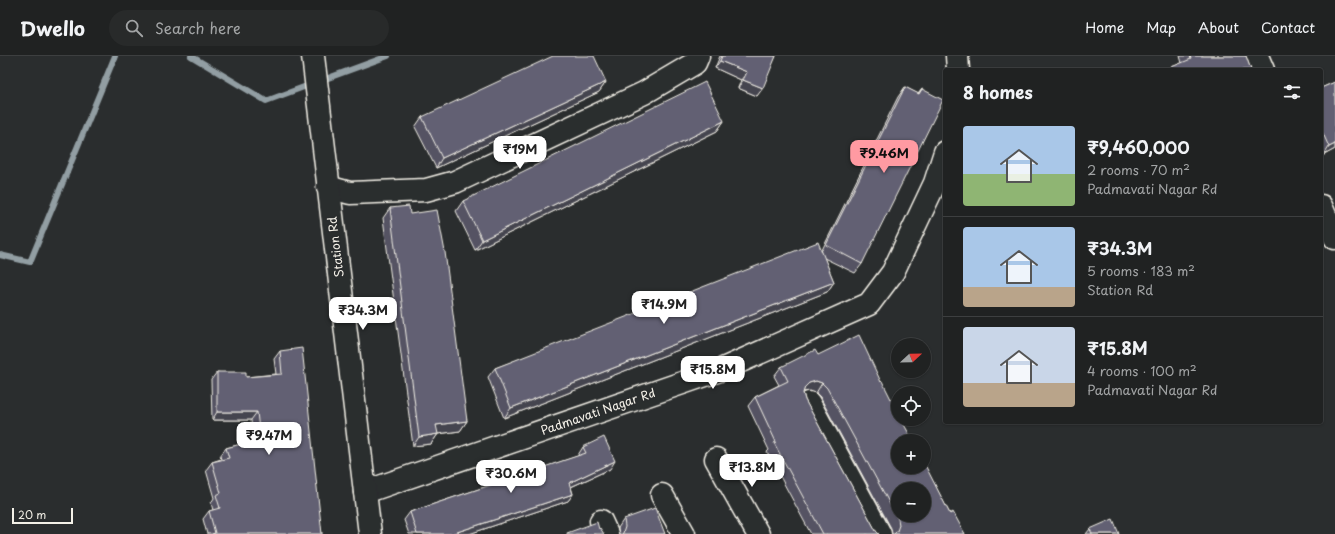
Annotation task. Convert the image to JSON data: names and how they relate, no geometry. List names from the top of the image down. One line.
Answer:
{"streets":{"street":["Station Rd","Padmavati Nagar Rd"]},"crossings":[["Station Rd","Padmavati Nagar Rd"]],"scale_bar":"20 m","north":"right","page":{"header":"Dwello","search":"Search here","nav":["Home","Map","About","Contact"],"heading":"8 homes","list":[{"name":"₹9,460,000","note":"2 rooms · 70 m² · Padmavati Nagar Rd"},{"name":"₹34.3M","note":"5 rooms · 183 m² · Station Rd"},{"name":"₹15.8M","note":"4 rooms · 100 m² · Padmavati Nagar Rd"}],"price":["₹19M","₹9.46M","₹14.9M","₹34.3M","₹15.8M","₹9.47M","₹13.8M","₹30.6M"],"map_buttons":["+","−"],"scale":"20 m"}}
